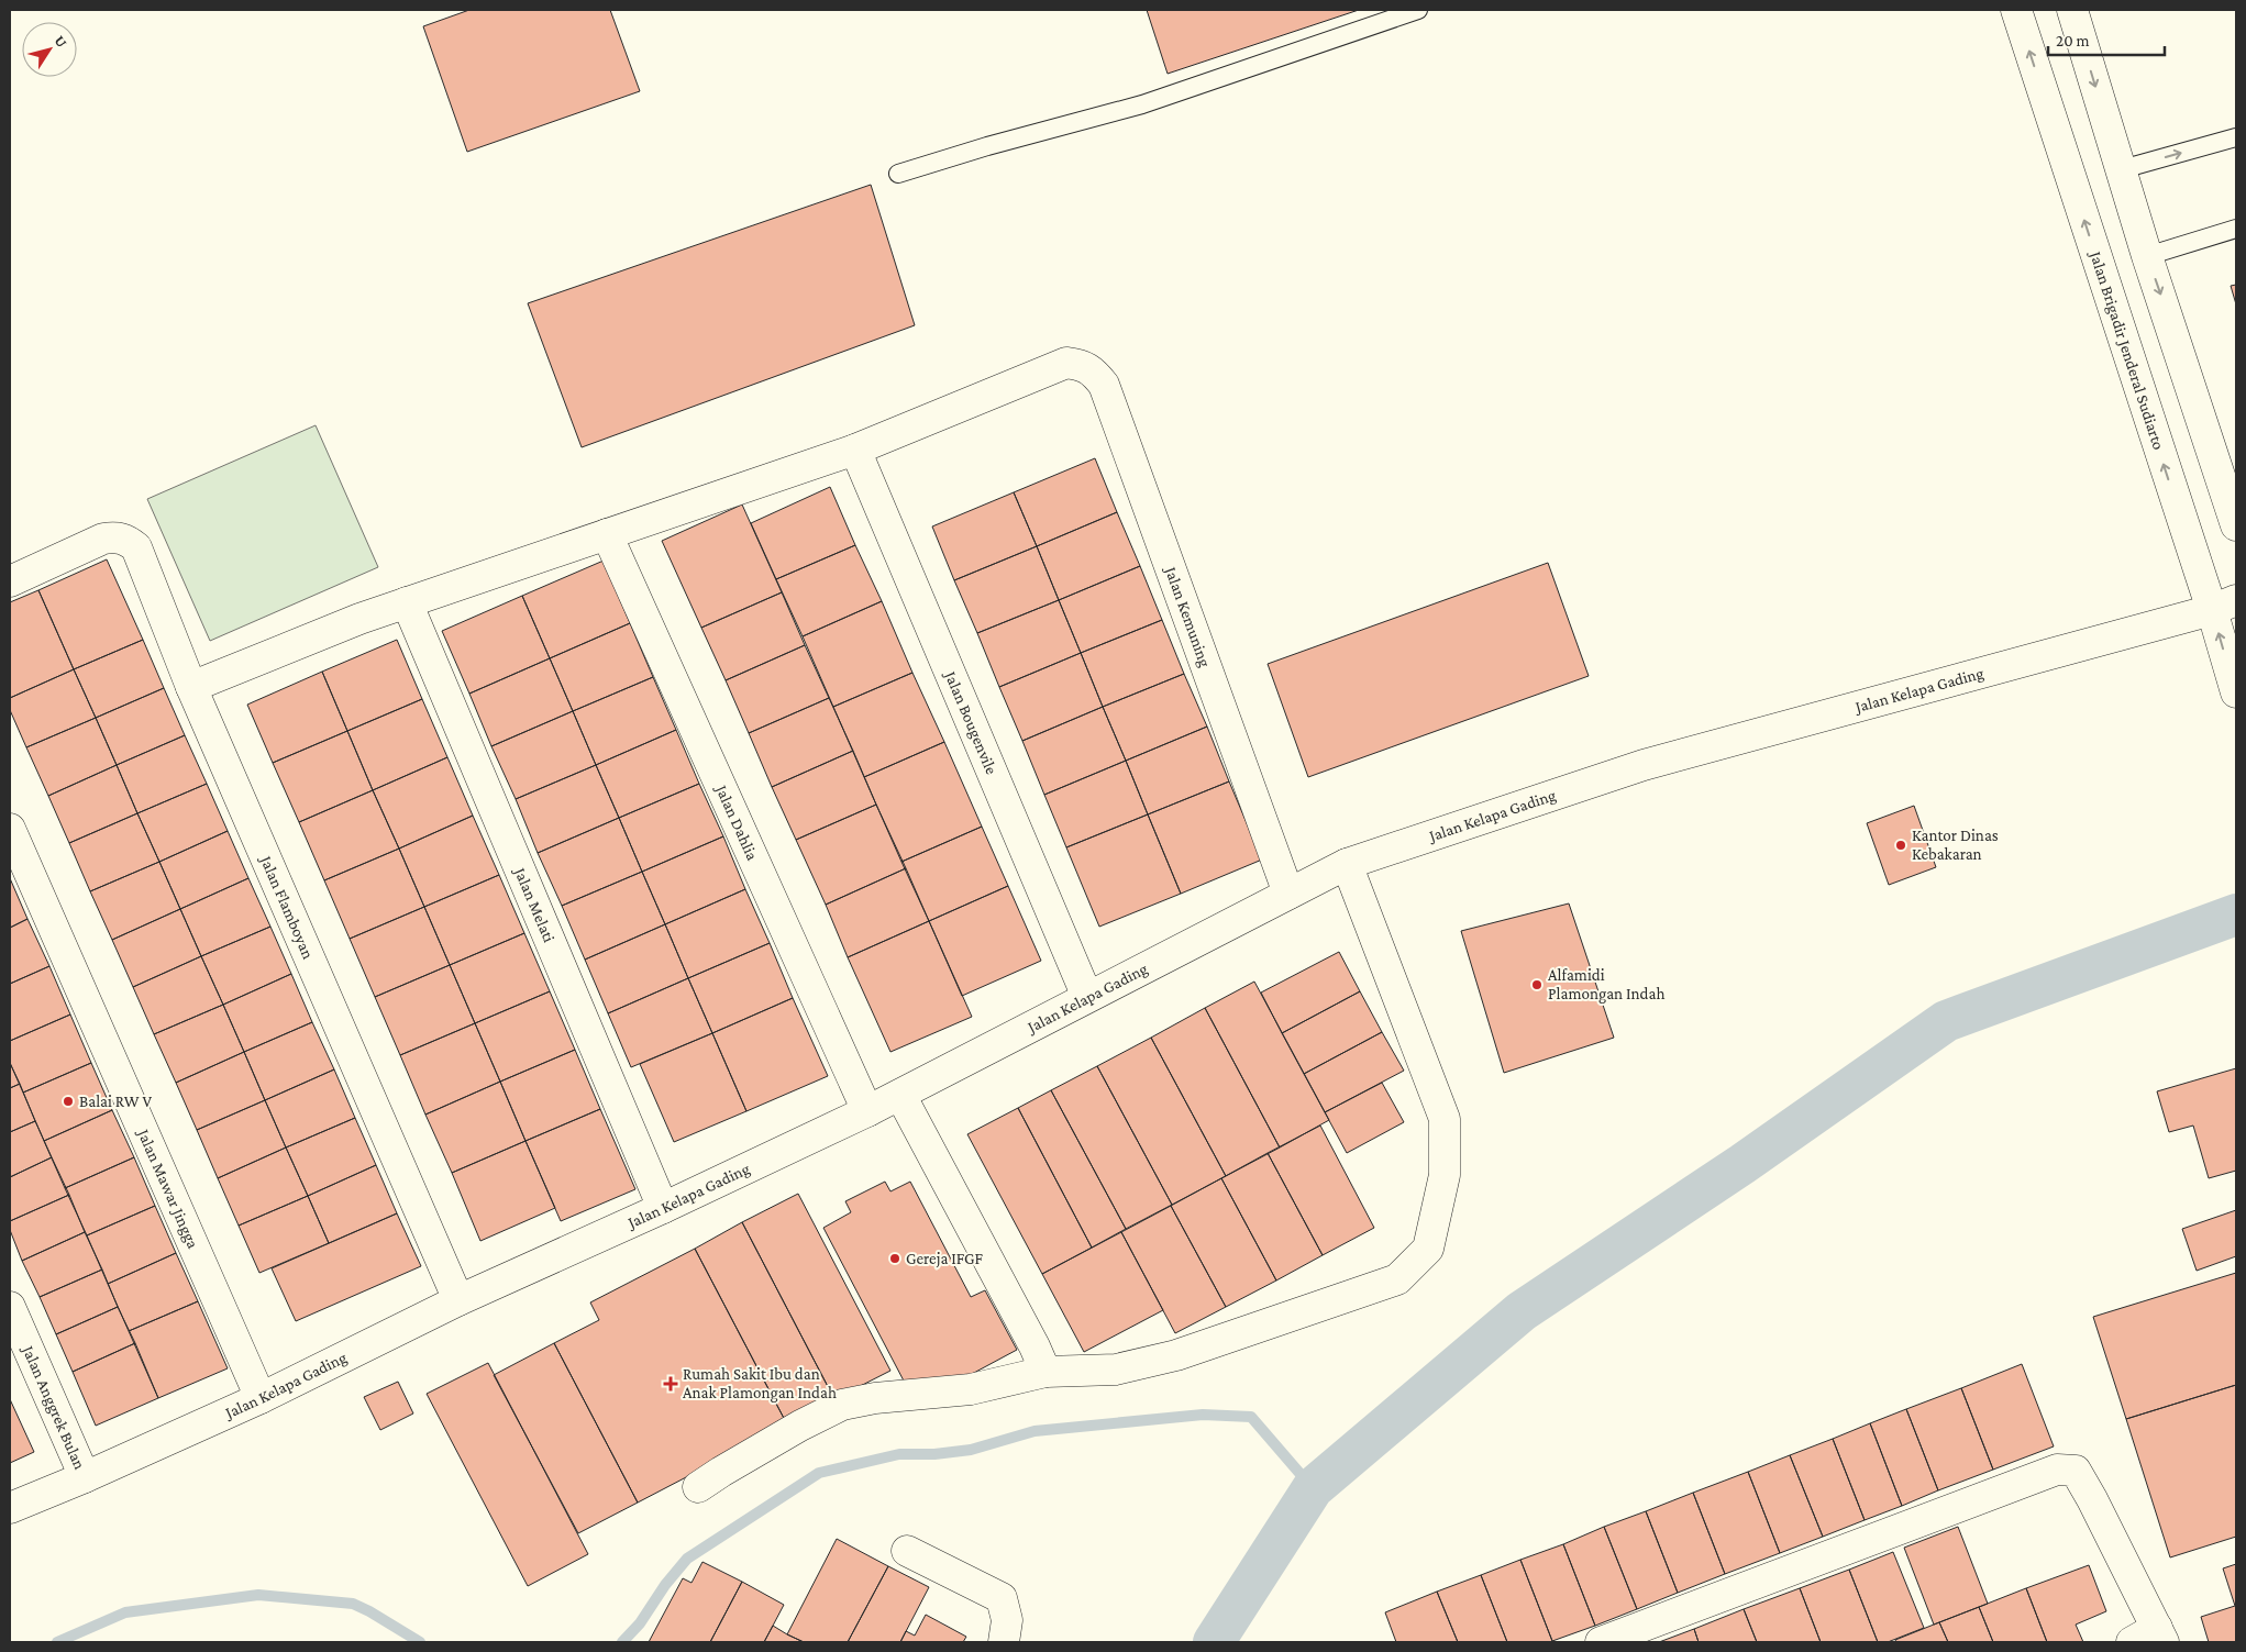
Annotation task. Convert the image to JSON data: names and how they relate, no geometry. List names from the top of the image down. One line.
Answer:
{"streets":{"street":["Jalan Brigadir Jenderal Sudiarto","Jalan Kemuning","Jalan Kelapa Gading","Jalan Bougenvile","Jalan Dahlia","Jalan Melati","Jalan Flamboyan","Jalan Mawar Jingga","Jalan Anggrek Bulan"]},"crossings":[["Jalan Brigadir Jenderal Sudiarto","Jalan Kelapa Gading"],["Jalan Kemuning","Jalan Kelapa Gading"],["Jalan Kemuning","Jalan Bougenvile"],["Jalan Kelapa Gading","Jalan Bougenvile"],["Jalan Kelapa Gading","Jalan Dahlia"],["Jalan Kelapa Gading","Jalan Melati"],["Jalan Kelapa Gading","Jalan Flamboyan"],["Jalan Kelapa Gading","Jalan Mawar Jingga"],["Jalan Kelapa Gading","Jalan Anggrek Bulan"]],"places":{"other":["Kantor Dinas Kebakaran","Alfamidi Plamongan Indah","Balai RW V","Gereja IFGF"],"health":["Rumah Sakit Ibu dan Anak Plamongan Indah"]},"scale_bar":"20 m","north":"top right"}
